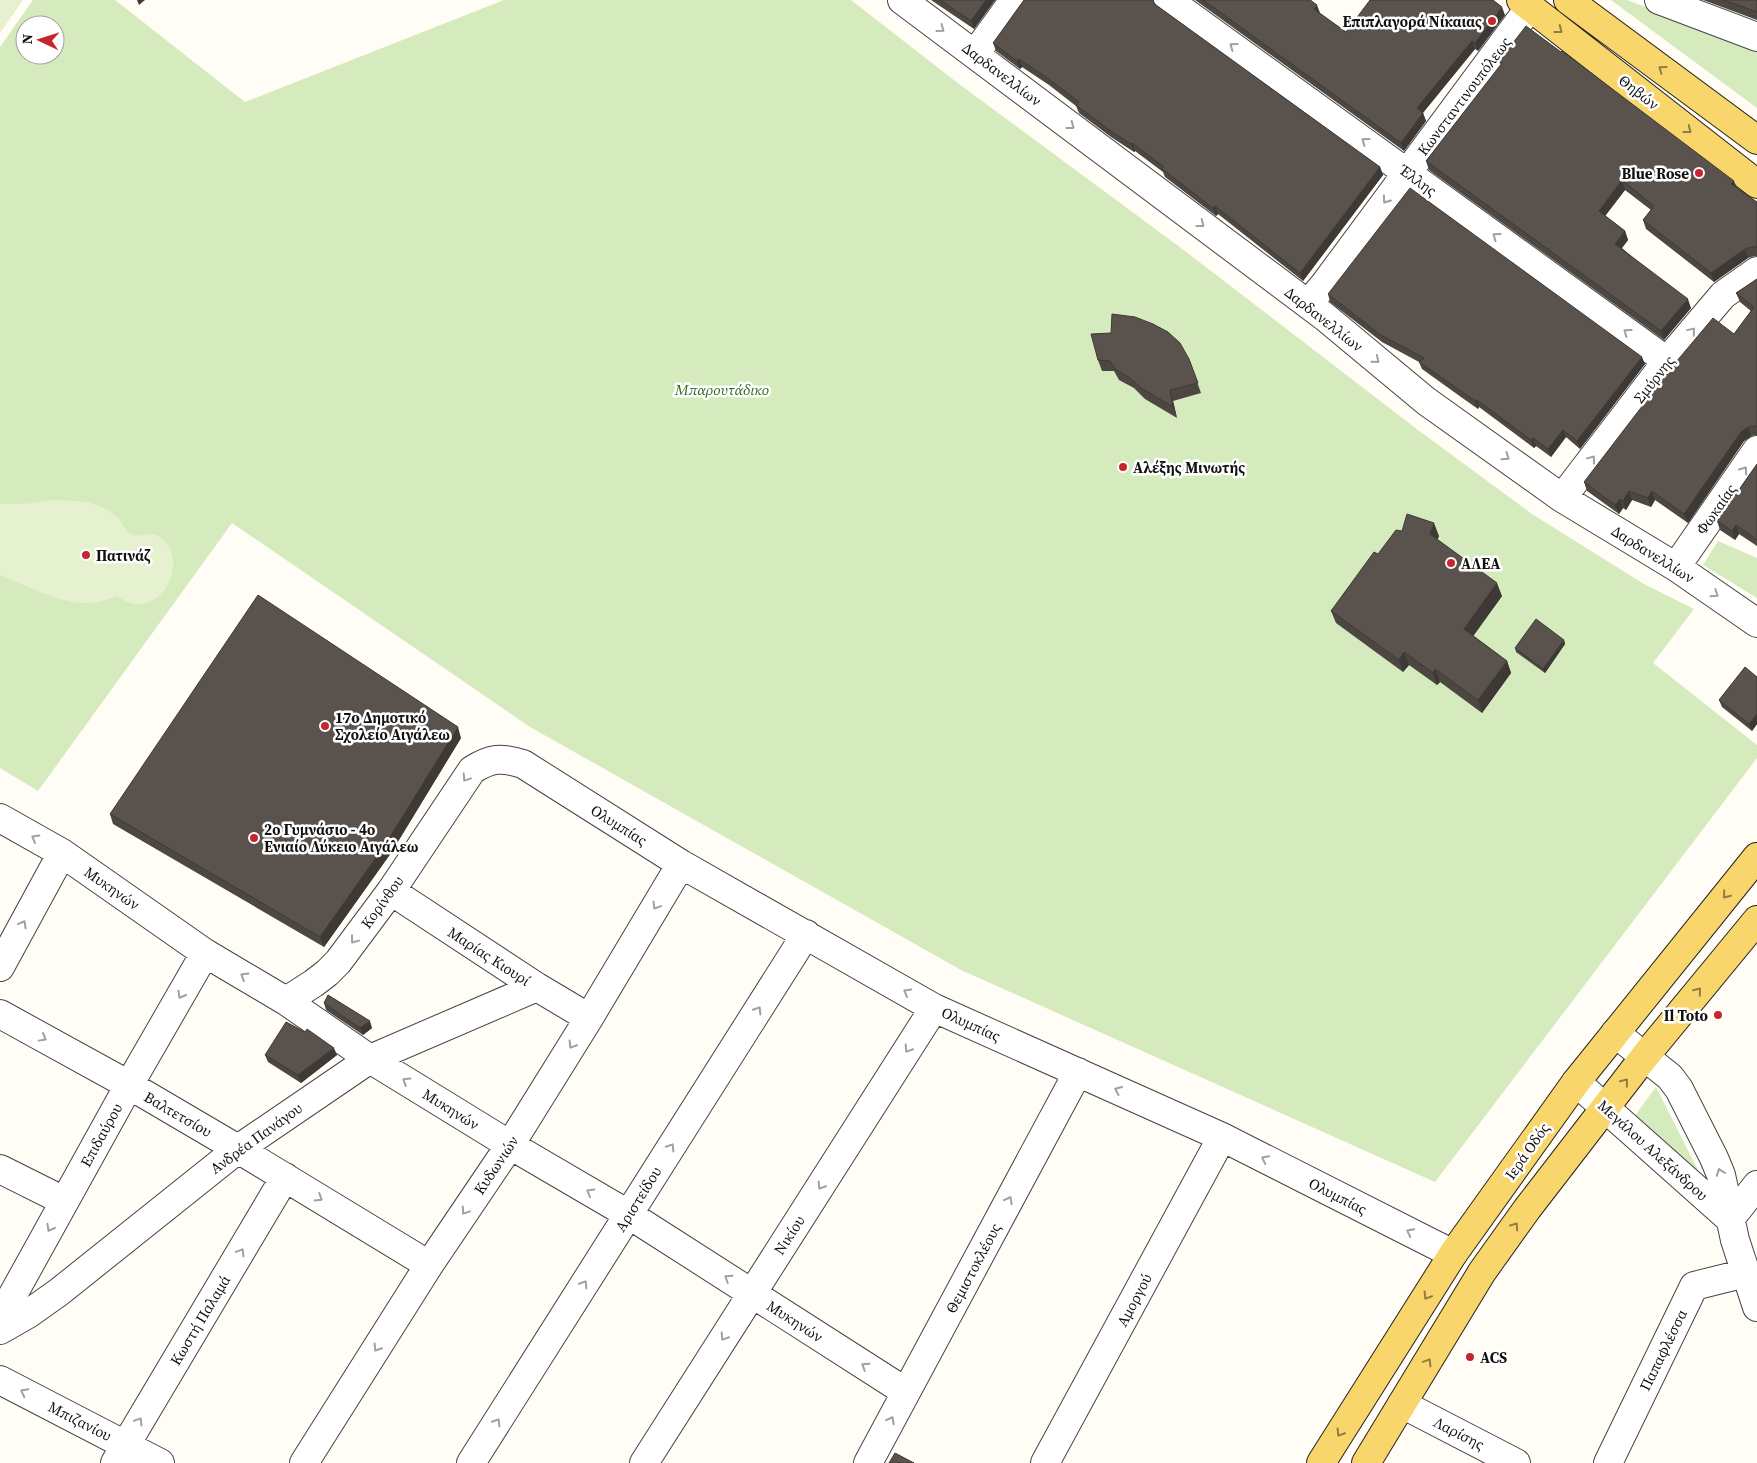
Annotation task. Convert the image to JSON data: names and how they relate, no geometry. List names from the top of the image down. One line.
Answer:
{"streets":{"main road":["Θηβών","Ιερά Οδός"],"street":["Δαρδανελλίων","Κωνσταντινουπόλεως","Έλλης","Σμύρνης","Φωκαίας","Ολυμπίας","Μυκηνών","Κορίνθου","Μαρίας Κιουρί","Βαλτετσίου","Επιδαύρου","Ανδρέα Πανάγου","Μεγάλου Αλεξάνδρου","Κυδωνιών","Αριστείδου","Νικίου","Θεμιστοκλέους","Αμοργού","Κωστή Παλαμά","Παπαφλέσσα","Μπιζανίου","Λαρίσης"]},"crossings":[["Δαρδανελλίων","Κωνσταντινουπόλεως"],["Δαρδανελλίων","Σμύρνης"],["Δαρδανελλίων","Φωκαίας"],["Θηβών","Κωνσταντινουπόλεως"],["Κωνσταντινουπόλεως","Έλλης"],["Έλλης","Σμύρνης"],["Ολυμπίας","Κορίνθου"],["Ολυμπίας","Ιερά Οδός"],["Ολυμπίας","Κυδωνιών"],["Ολυμπίας","Αριστείδου"],["Ολυμπίας","Νικίου"],["Ολυμπίας","Θεμιστοκλέους"],["Ολυμπίας","Αμοργού"],["Μυκηνών","Κορίνθου"],["Μυκηνών","Επιδαύρου"],["Μυκηνών","Ανδρέα Πανάγου"],["Μυκηνών","Κυδωνιών"],["Μυκηνών","Αριστείδου"],["Μυκηνών","Νικίου"],["Μυκηνών","Θεμιστοκλέους"],["Κορίνθου","Μαρίας Κιουρί"],["Μαρίας Κιουρί","Ανδρέα Πανάγου"],["Μαρίας Κιουρί","Κυδωνιών"],["Βαλτετσίου","Επιδαύρου"],["Βαλτετσίου","Ανδρέα Πανάγου"],["Βαλτετσίου","Κυδωνιών"],["Βαλτετσίου","Κωστή Παλαμά"],["Μεγάλου Αλεξάνδρου","Ιερά Οδός"],["Μεγάλου Αλεξάνδρου","Παπαφλέσσα"],["Κωστή Παλαμά","Μπιζανίου"]],"one_way":["Δαρδανελλίων","Κωνσταντινουπόλεως","Έλλης","Σμύρνης","Φωκαίας","Ολυμπίας","Μυκηνών","Κορίνθου","Βαλτετσίου","Κυδωνιών","Αριστείδου","Νικίου","Θεμιστοκλέους","Κωστή Παλαμά","Μπιζανίου"],"parks":["Μπαρουτάδικο"],"places":["Επιπλαγορά Νίκαιας","Blue Rose","Αλέξης Μινωτής","Πατινάζ","ΑΛΕΑ","17o Δημοτικό Σχολείο Αιγάλεω","2ο Γυμνάσιο - 4ο Ενιαίο Λύκειο Αιγάλεω","Il Toto","ACS"],"north":"left"}
